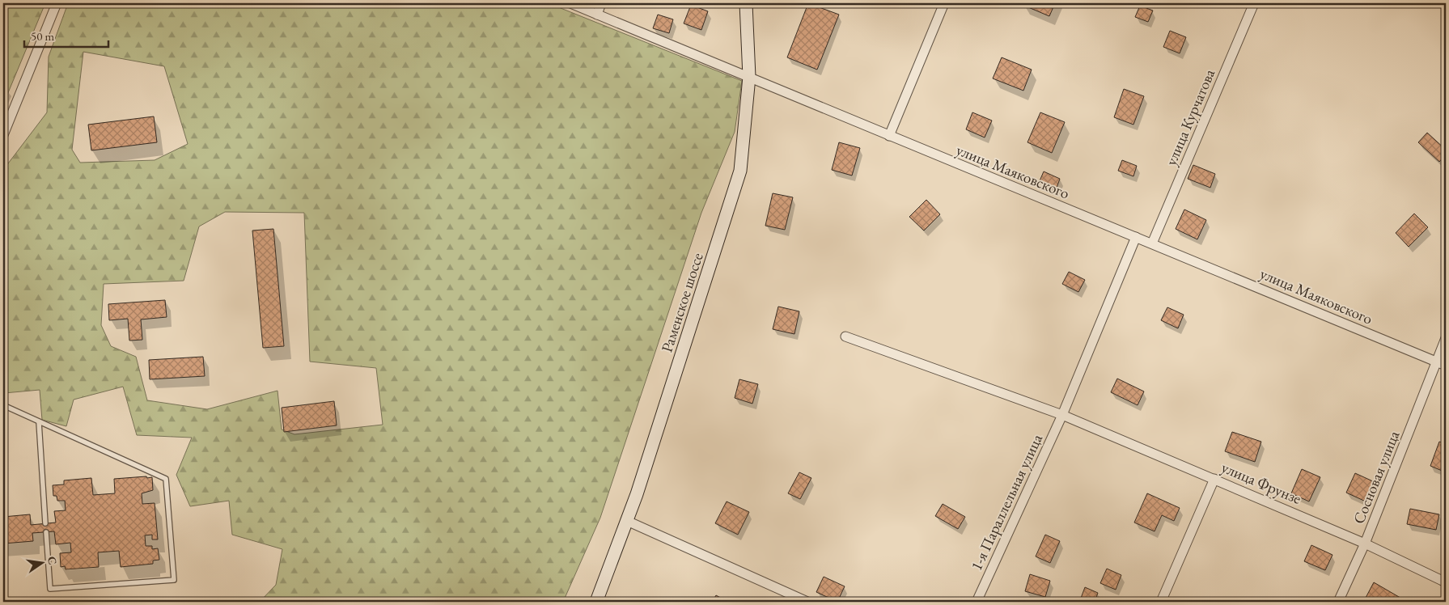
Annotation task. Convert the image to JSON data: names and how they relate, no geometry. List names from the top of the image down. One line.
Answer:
{"streets":{"main road":["Раменское шоссе"],"street":["улица Курчатова","улица Маяковского","Сосновая улица","улица Фрунзе","1-я Параллельная улица"]},"crossings":[["улица Курчатова","улица Маяковского"],["улица Маяковского","Раменское шоссе"],["улица Маяковского","Сосновая улица"],["Сосновая улица","улица Фрунзе"],["улица Фрунзе","1-я Параллельная улица"]],"scale_bar":"50 m","north":"right"}
